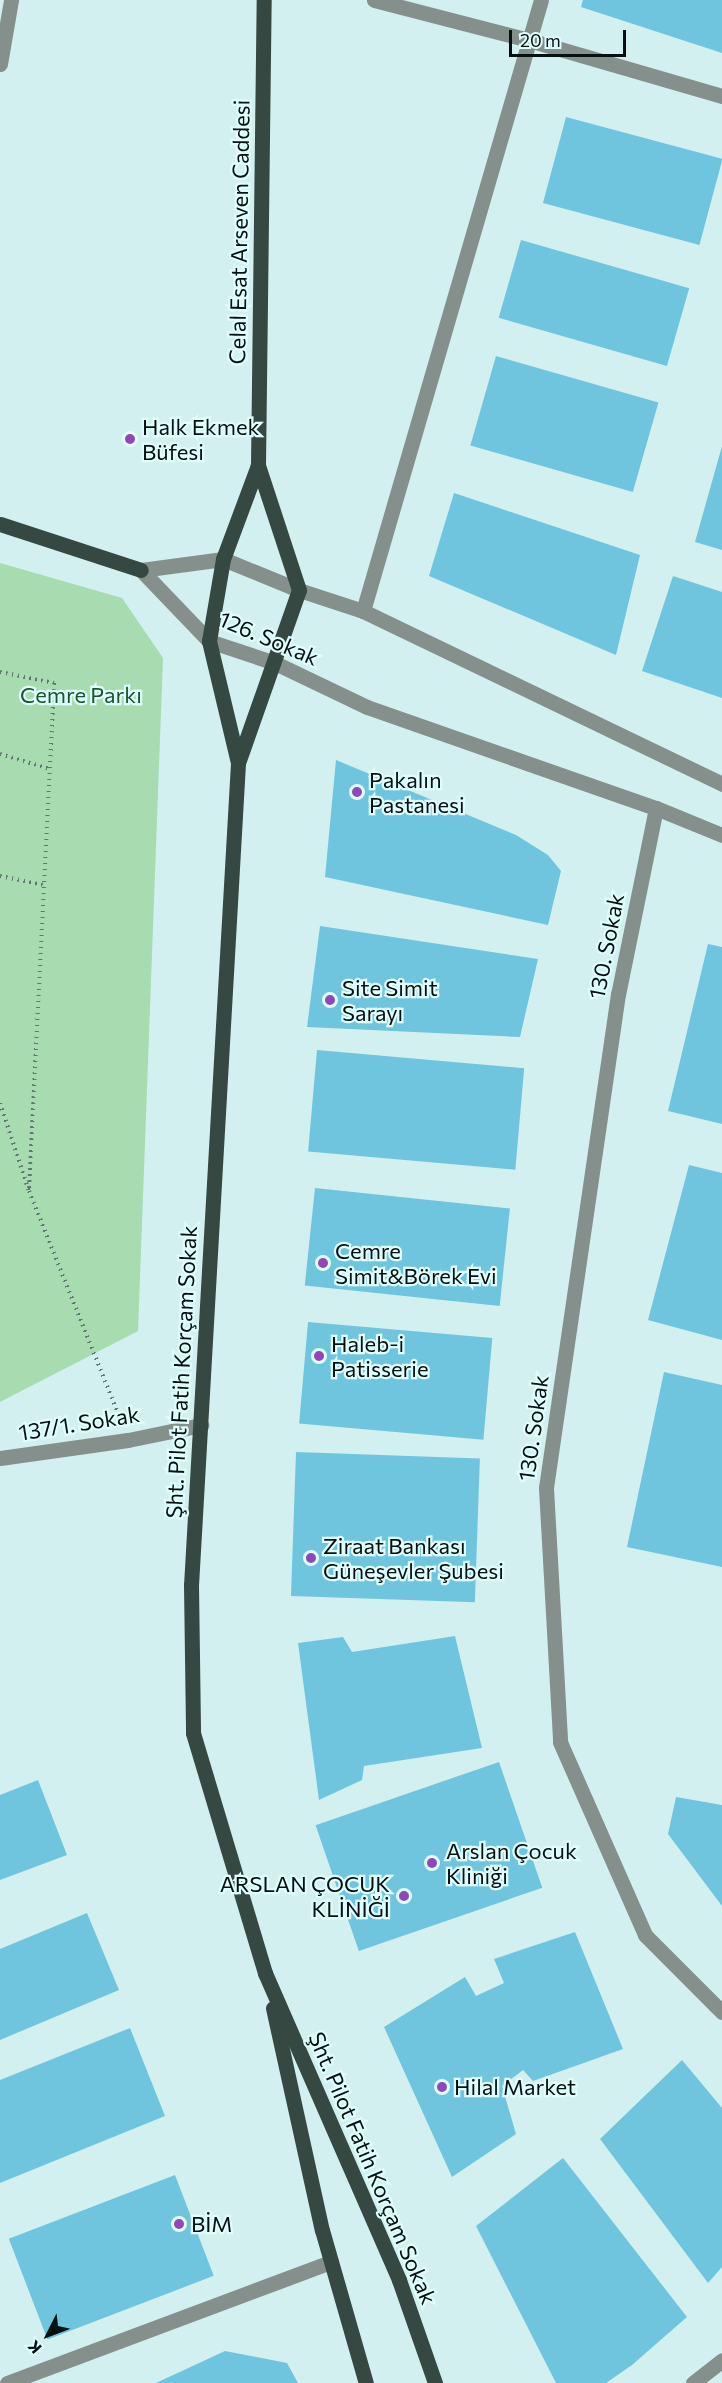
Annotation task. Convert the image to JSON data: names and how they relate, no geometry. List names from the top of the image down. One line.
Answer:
{"streets":{"main road":["Celal Esat Arseven Caddesi","Şht. Pilot Fatih Korçam Sokak"],"street":["126. Sokak","130. Sokak","137/1. Sokak"]},"crossings":[["126. Sokak","130. Sokak"],["Şht. Pilot Fatih Korçam Sokak","137/1. Sokak"]],"parks":["Cemre Parkı"],"places":["Halk Ekmek Büfesi","Pakalın Pastanesi","Site Simit Sarayı","Cemre Simit&Börek Evi","Haleb-i Patisserie","Ziraat Bankası Güneşevler Şubesi","Arslan Çocuk Kliniği","ARSLAN ÇOCUK KLİNİĞİ","Hilal Market","BİM"],"scale_bar":"20 m","north":"bottom left"}
